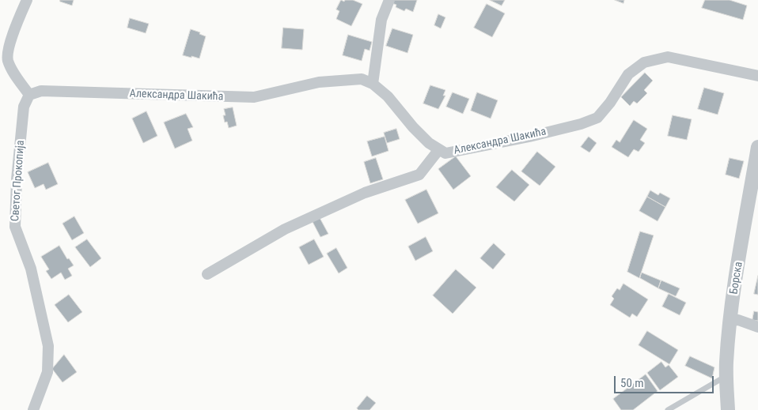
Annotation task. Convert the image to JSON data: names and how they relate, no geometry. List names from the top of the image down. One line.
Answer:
{"streets":{"street":["Александра Шакића","Светог Прокопија","Борска"]},"crossings":[["Александра Шакића","Светог Прокопија"]],"scale_bar":"50 m"}
